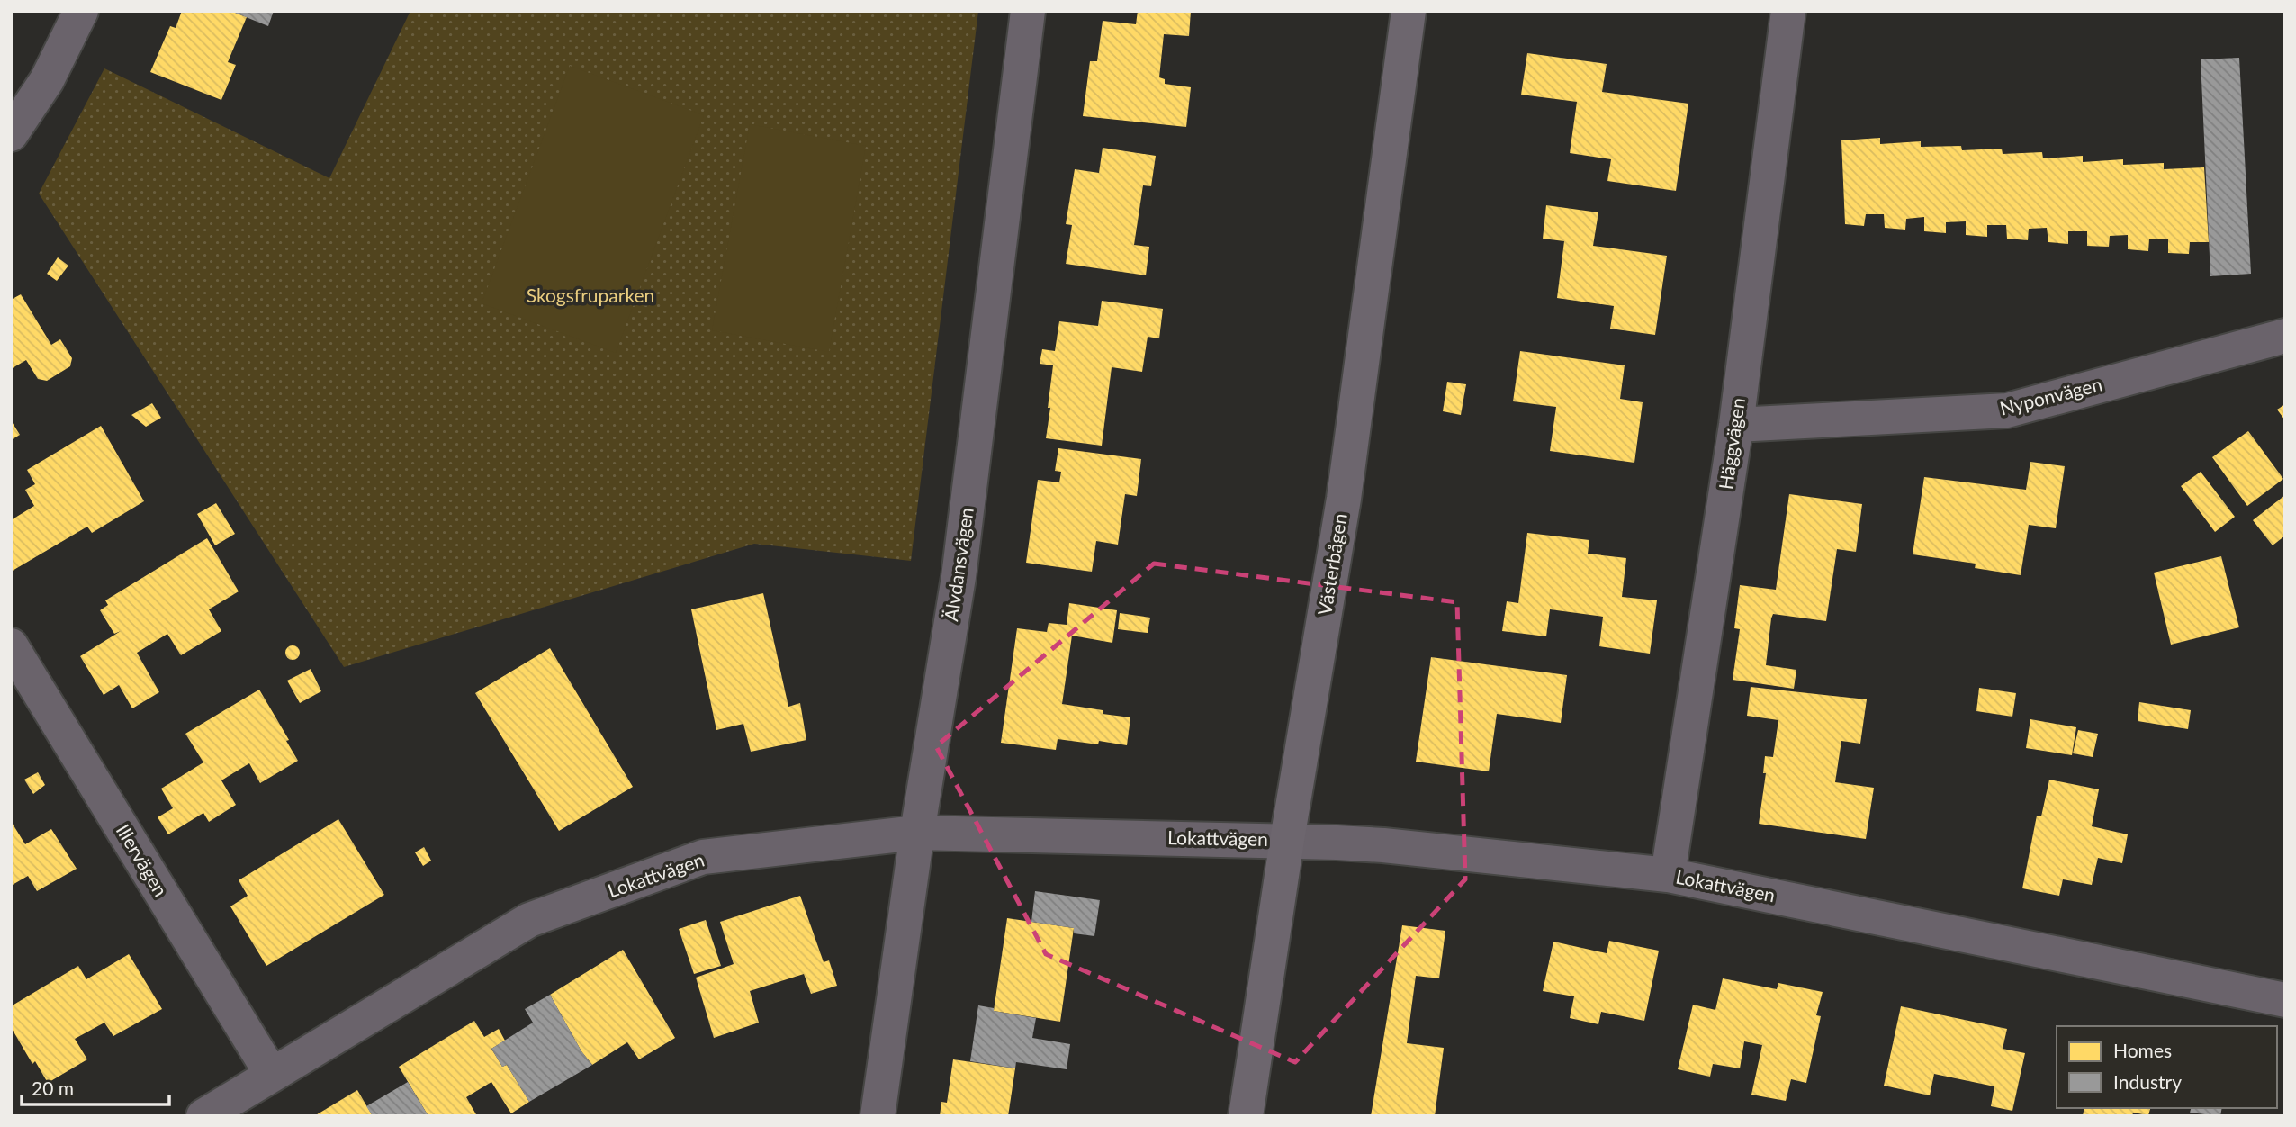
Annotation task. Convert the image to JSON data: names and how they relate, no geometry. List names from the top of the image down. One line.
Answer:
{"streets":{"street":["Nyponvägen","Häggvägen","Älvdansvägen","Västerbågen","Lokattvägen","Illervägen"]},"crossings":[["Nyponvägen","Häggvägen"],["Häggvägen","Lokattvägen"],["Älvdansvägen","Lokattvägen"],["Västerbågen","Lokattvägen"],["Lokattvägen","Illervägen"]],"parks":["Skogsfruparken"],"legend":["Homes","Industry"],"scale_bar":"20 m"}
